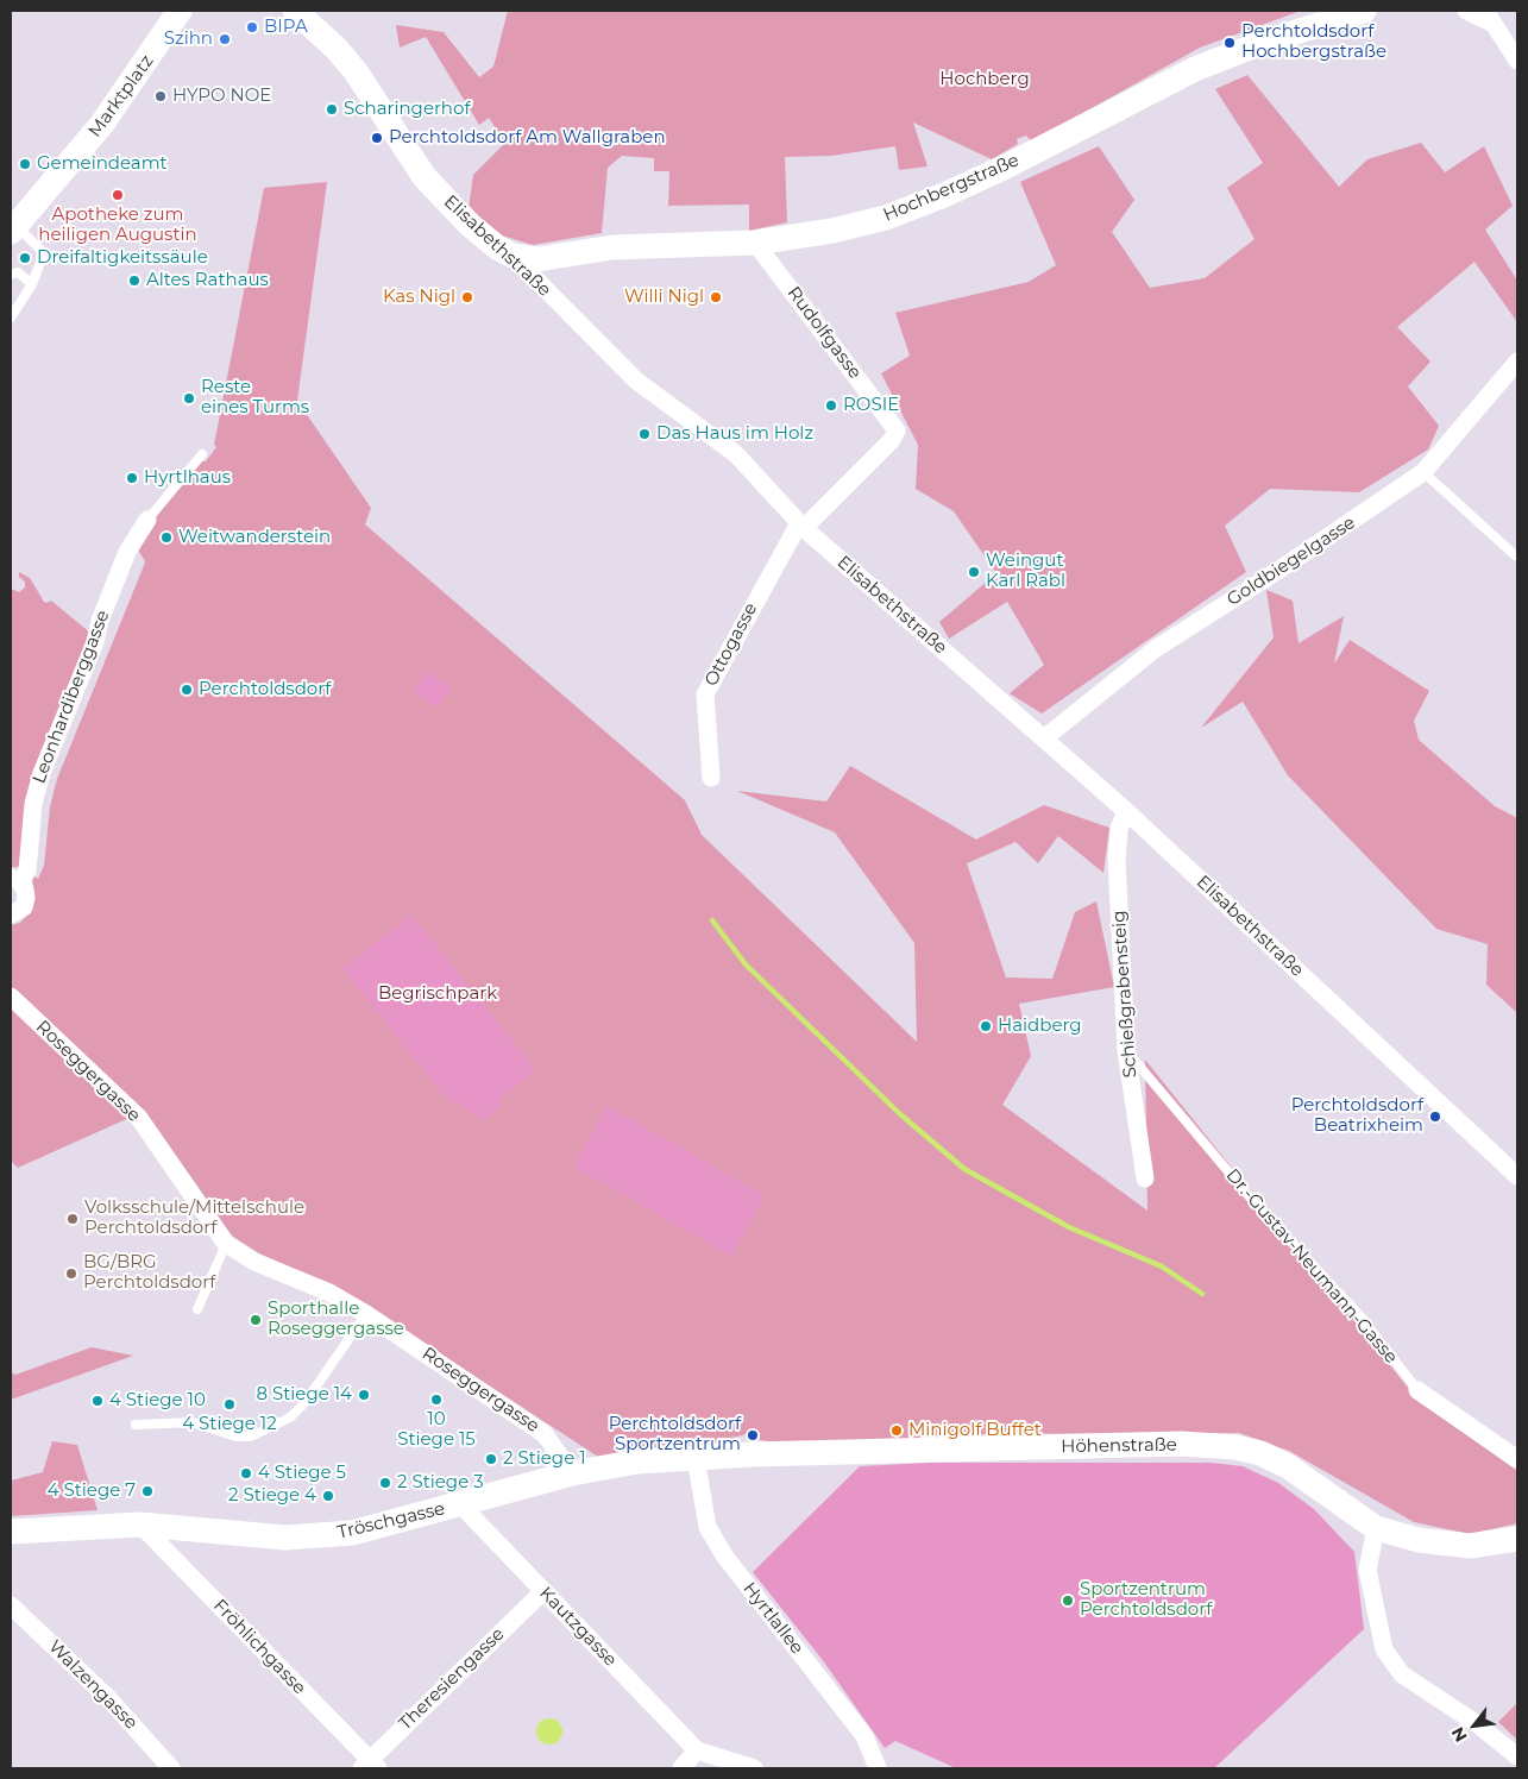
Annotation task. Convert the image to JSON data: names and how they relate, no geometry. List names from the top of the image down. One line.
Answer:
{"streets":{"street":["Marktplatz","Hochbergstraße","Elisabethstraße","Rudolfgasse","Goldbiegelgasse","Ottogasse","Leonhardiberggasse","Schießgrabensteig","Roseggergasse","Dr.-Gustav-Neumann-Gasse","Höhenstraße","Tröschgasse","Hyrtlallee","Kautzgasse","Fröhlichgasse","Theresiengasse","Walzengasse"]},"crossings":[["Hochbergstraße","Elisabethstraße"],["Hochbergstraße","Rudolfgasse"],["Elisabethstraße","Rudolfgasse"],["Elisabethstraße","Goldbiegelgasse"],["Elisabethstraße","Ottogasse"],["Elisabethstraße","Schießgrabensteig"],["Rudolfgasse","Ottogasse"],["Schießgrabensteig","Dr.-Gustav-Neumann-Gasse"],["Roseggergasse","Tröschgasse"],["Höhenstraße","Tröschgasse"],["Höhenstraße","Hyrtlallee"],["Tröschgasse","Hyrtlallee"],["Tröschgasse","Kautzgasse"],["Tröschgasse","Fröhlichgasse"],["Kautzgasse","Theresiengasse"],["Fröhlichgasse","Theresiengasse"]],"parks":["Hochberg","Begrischpark"],"places":["BIPA","Szihn","Perchtoldsdorf Hochbergstraße","HYPO NOE","Scharingerhof","Perchtoldsdorf Am Wallgraben","Gemeindeamt","Apotheke zum heiligen Augustin","Dreifaltigkeitssäule","Altes Rathaus","Kas Nigl","Willi Nigl","Reste eines Turms","ROSIE","Das Haus im Holz","Hyrtlhaus","Weitwanderstein","Weingut Karl Rabl","Perchtoldsdorf","Haidberg","Perchtoldsdorf Beatrixheim","Volksschule/Mittelschule Perchtoldsdorf","BG/BRG Perchtoldsdorf","Sporthalle Roseggergasse","8 Stiege 14","10 Stiege 15","4 Stiege 10","4 Stiege 12","Minigolf Buffet","Perchtoldsdorf Sportzentrum","2 Stiege 1","4 Stiege 5","2 Stiege 3","4 Stiege 7","2 Stiege 4","Sportzentrum Perchtoldsdorf"],"north":"bottom left"}
